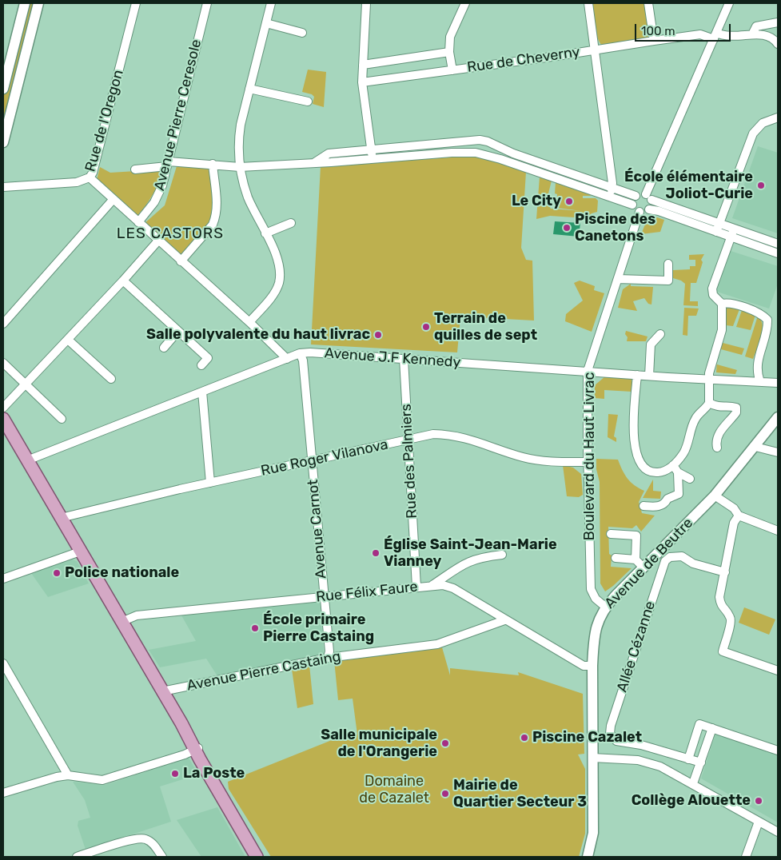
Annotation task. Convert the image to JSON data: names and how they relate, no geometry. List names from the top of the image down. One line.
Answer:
{"streets":{"street":["Rue de Cheverny","Avenue Pierre Ceresole","Rue de l'Oregon","Avenue J.F Kennedy","Boulevard du Haut Livrac","Rue Roger Vilanova","Rue des Palmiers","Avenue Carnot","Avenue de Beutre","Rue Félix Faure","Allée Cézanne","Avenue Pierre Castaing"]},"crossings":[["Avenue J.F Kennedy","Boulevard du Haut Livrac"],["Avenue J.F Kennedy","Rue des Palmiers"],["Avenue J.F Kennedy","Avenue Carnot"],["Boulevard du Haut Livrac","Rue Roger Vilanova"],["Boulevard du Haut Livrac","Avenue de Beutre"],["Rue Roger Vilanova","Rue des Palmiers"],["Rue Roger Vilanova","Avenue Carnot"],["Rue des Palmiers","Rue Félix Faure"],["Avenue Carnot","Rue Félix Faure"],["Avenue Carnot","Avenue Pierre Castaing"],["Avenue de Beutre","Rue Félix Faure"],["Rue Félix Faure","Avenue Pierre Castaing"]],"districts":["LES CASTORS"],"parks":["Domaine de Cazalet"],"places":["École élémentaire Joliot-Curie","Le City","Piscine des Canetons","Terrain de quilles de sept","Salle polyvalente du haut livrac","Église Saint-Jean-Marie Vianney","Police nationale","École primaire Pierre Castaing","Piscine Cazalet","Salle municipale de l'Orangerie","La Poste","Mairie de Quartier Secteur 3","Collège Alouette"],"scale_bar":"100 m"}
